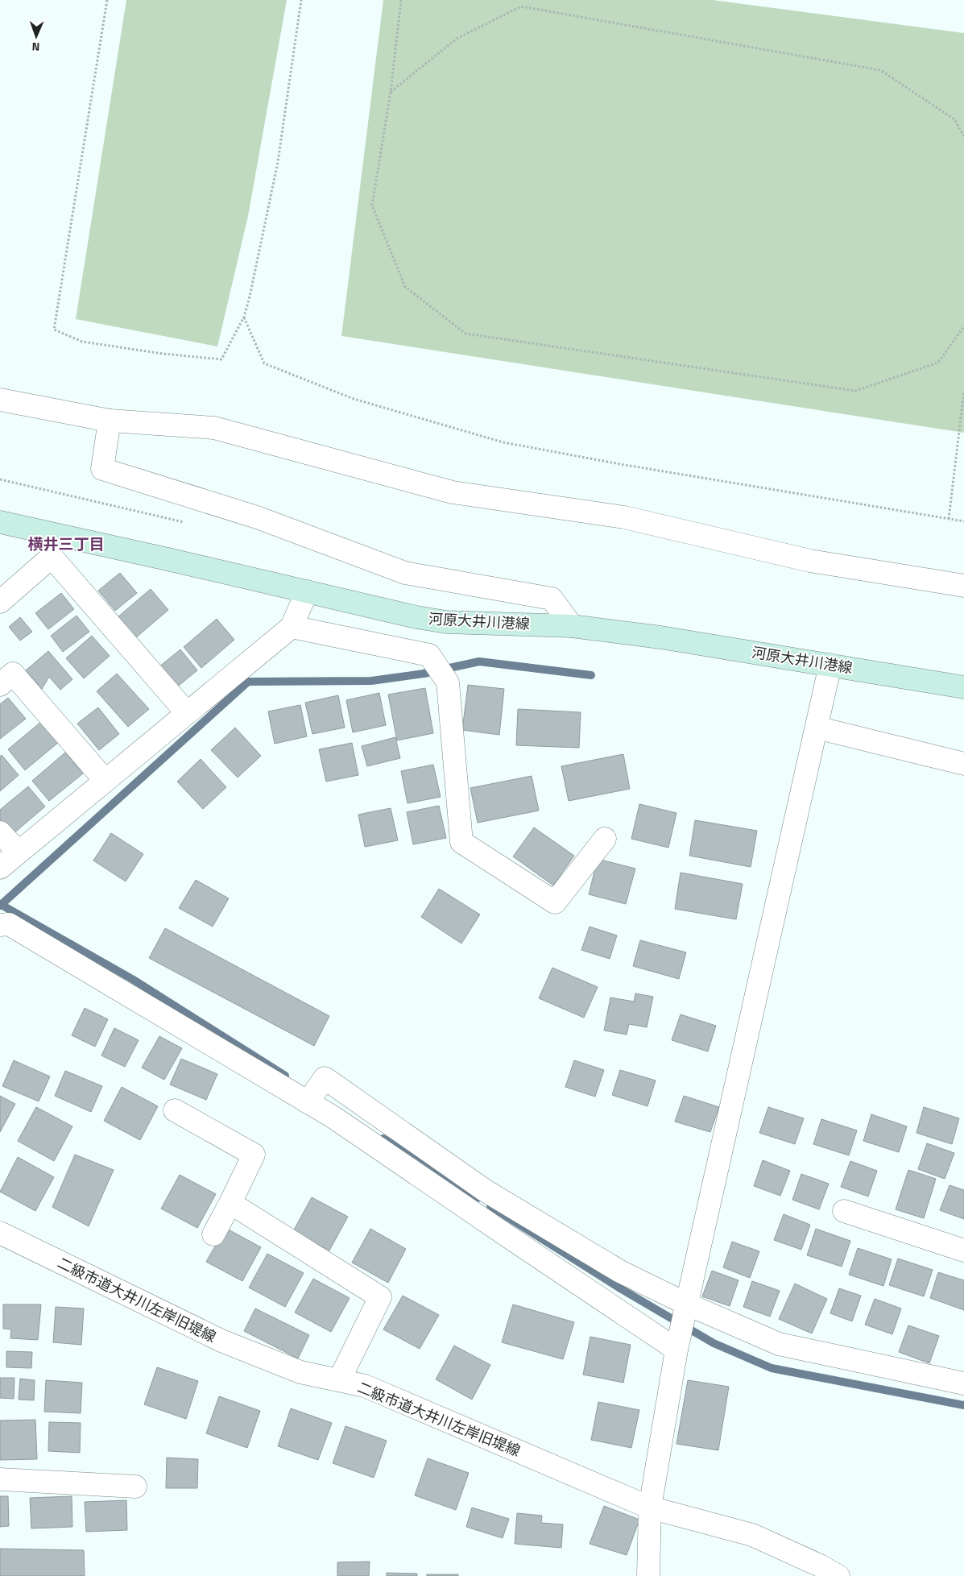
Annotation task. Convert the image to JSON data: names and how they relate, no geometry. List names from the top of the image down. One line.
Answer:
{"streets":{"main road":["河原大井川港線"],"street":["二級市道大井川左岸旧堤線"]},"districts":["横井三丁目"],"north":"bottom"}
